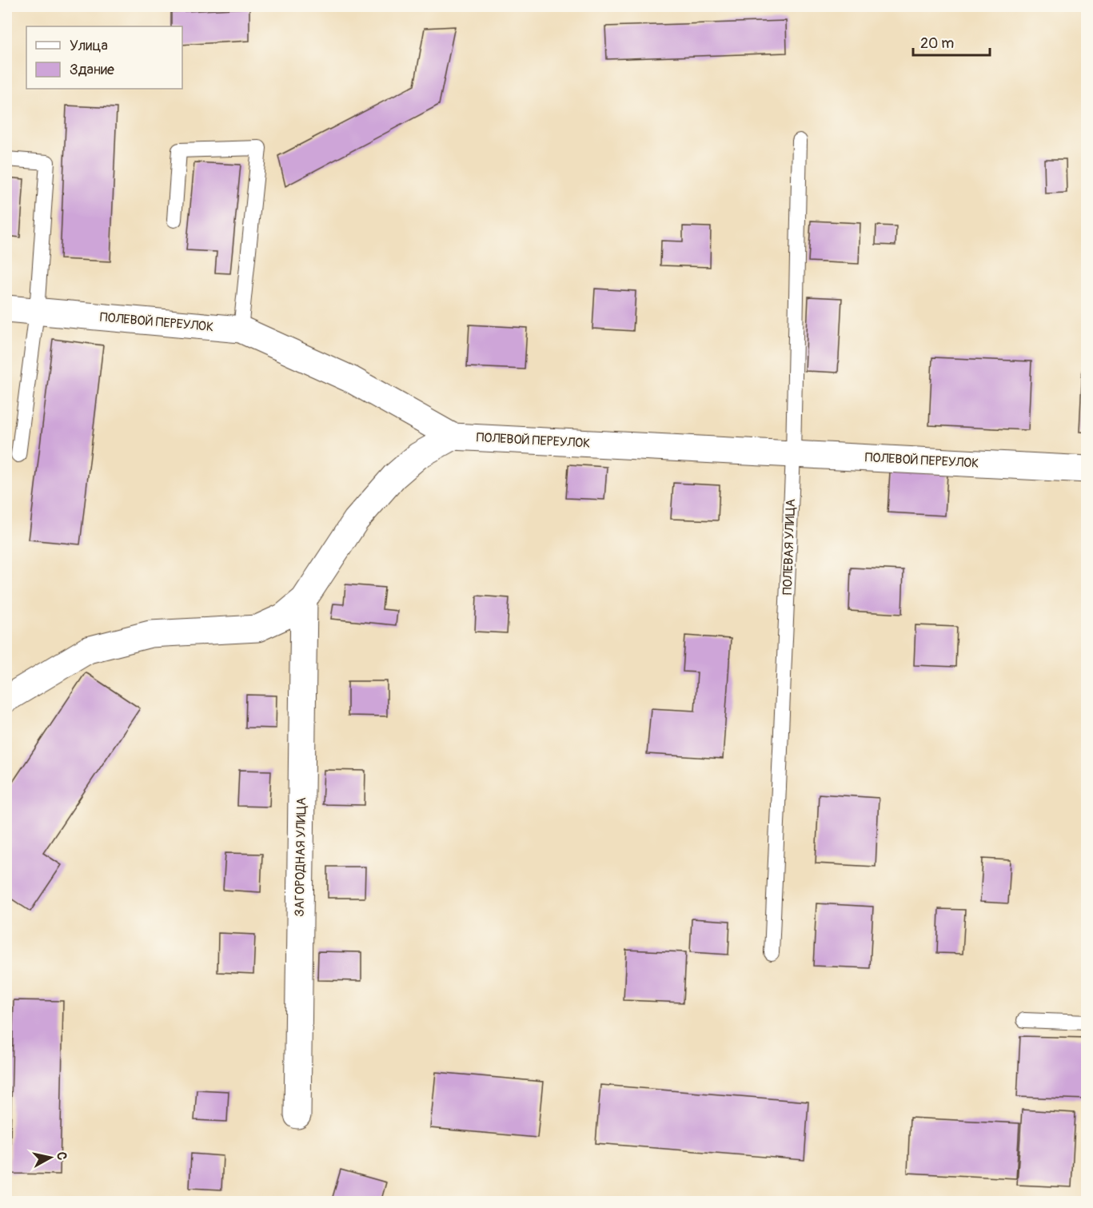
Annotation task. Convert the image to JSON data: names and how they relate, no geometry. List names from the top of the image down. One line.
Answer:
{"streets":{"street":["ПОЛЕВОЙ ПЕРЕУЛОК","ЗАГОРОДНАЯ УЛИЦА"],"lane":["ПОЛЕВАЯ УЛИЦА"]},"crossings":[["ПОЛЕВОЙ ПЕРЕУЛОК","ПОЛЕВАЯ УЛИЦА"]],"legend":["Улица","Здание"],"scale_bar":"20 m","north":"right"}
